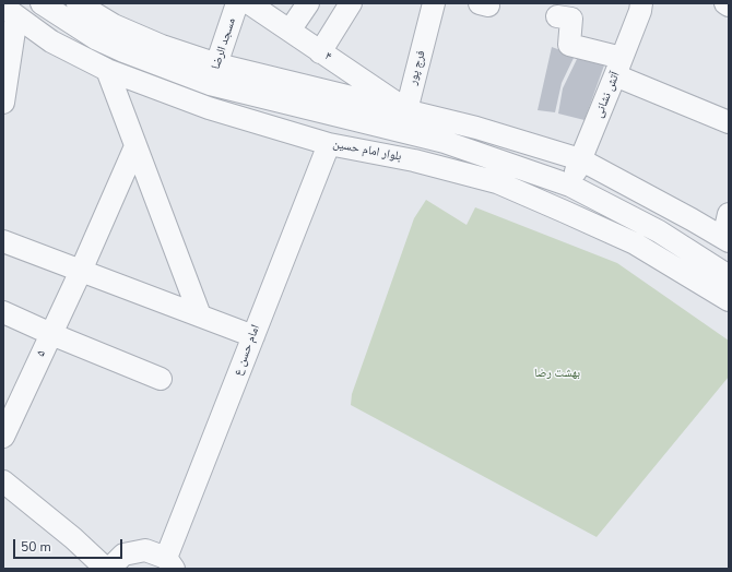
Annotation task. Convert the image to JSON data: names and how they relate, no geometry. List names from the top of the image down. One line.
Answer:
{"streets":{"street":["مسجد الرضا","۴","فرج پور","آتش نشانی","بلوار امام حسین","امام حسن ع","۵"]},"crossings":[["مسجد الرضا","بلوار امام حسین"],["۴","فرج پور"],["فرج پور","بلوار امام حسین"],["آتش نشانی","بلوار امام حسین"],["بلوار امام حسین","امام حسن ع"]],"parks":["بهشت رضا"],"scale_bar":"50 m"}
